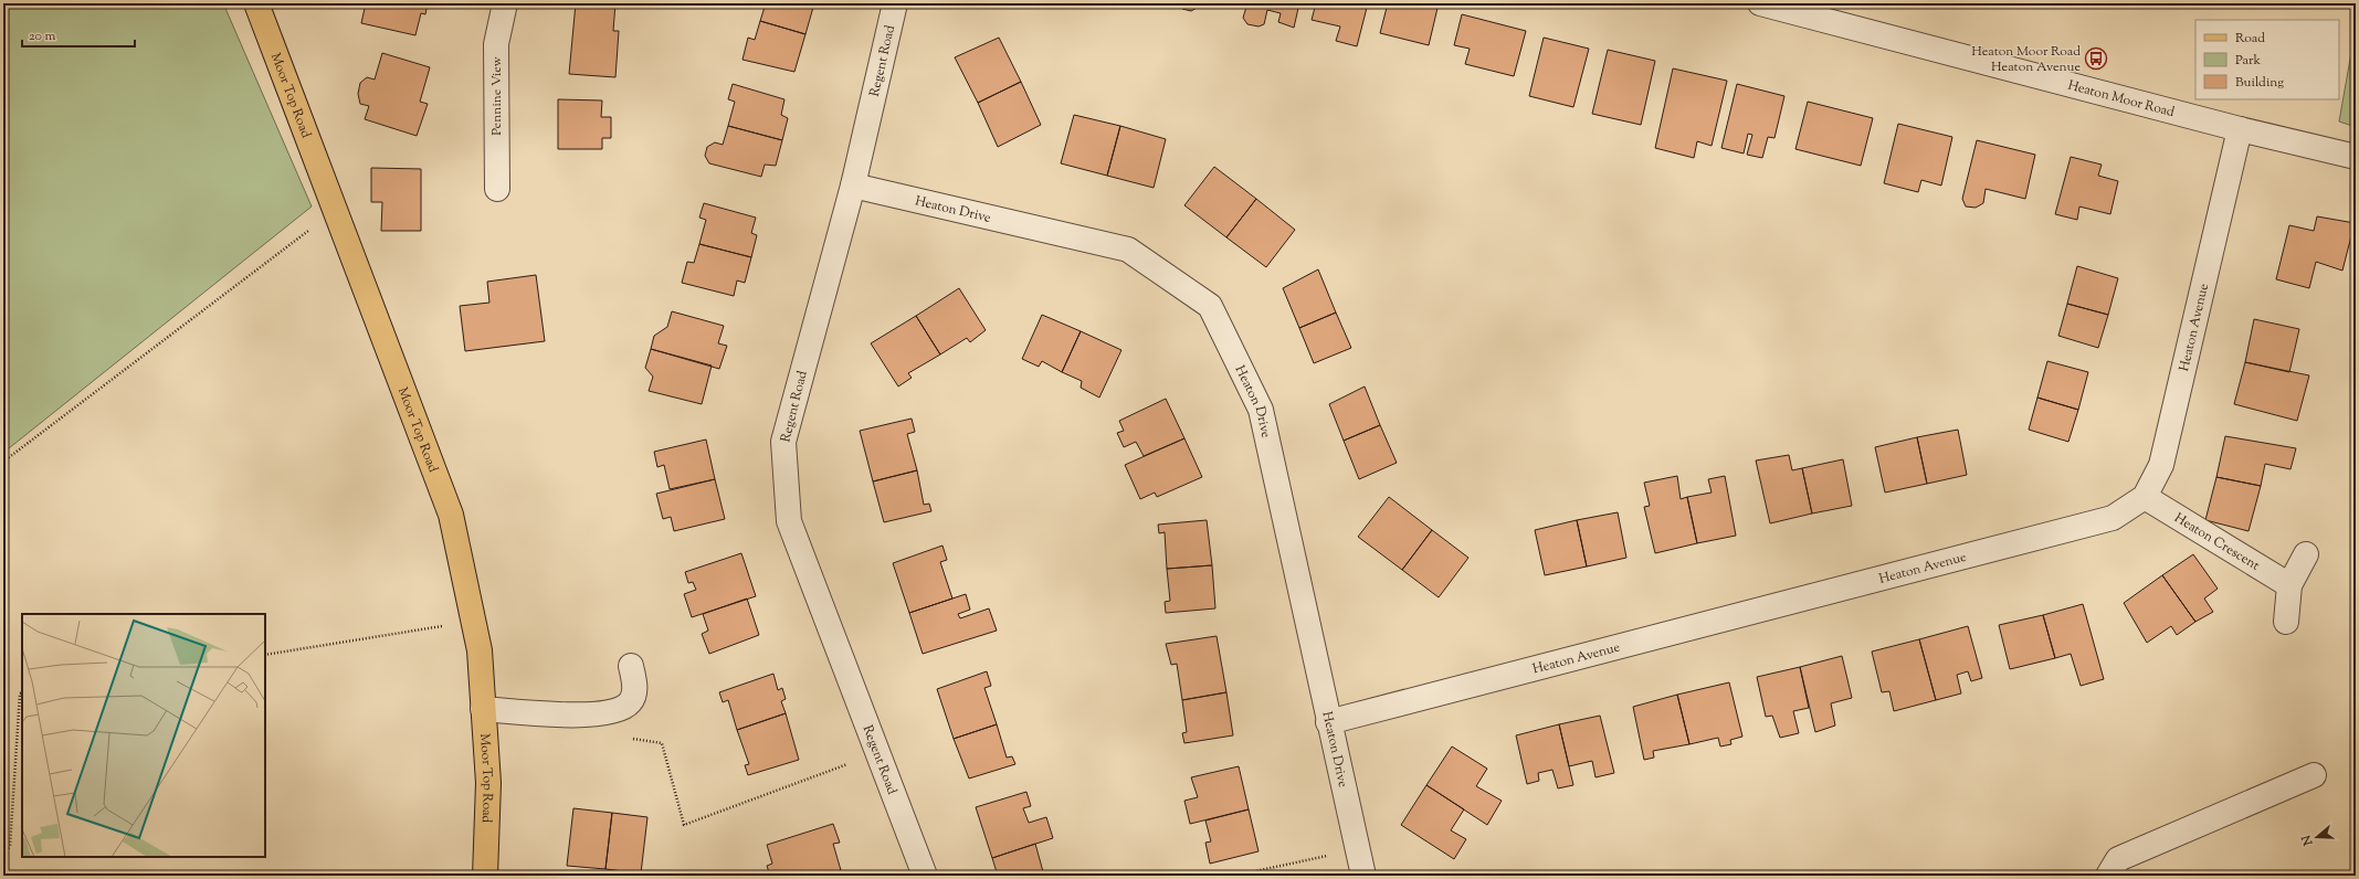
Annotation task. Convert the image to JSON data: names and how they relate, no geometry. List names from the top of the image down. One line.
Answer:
{"streets":{"main road":["Moor Top Road"],"street":["Regent Road","Pennine View","Heaton Moor Road","Heaton Drive","Heaton Avenue","Heaton Crescent"]},"crossings":[["Regent Road","Heaton Drive"],["Heaton Moor Road","Heaton Avenue"],["Heaton Drive","Heaton Avenue"],["Heaton Avenue","Heaton Crescent"]],"places":{"bus stop":["Heaton Moor Road Heaton Avenue"]},"legend":["Road","Park","Building"],"scale_bar":"20 m","north":"left"}
